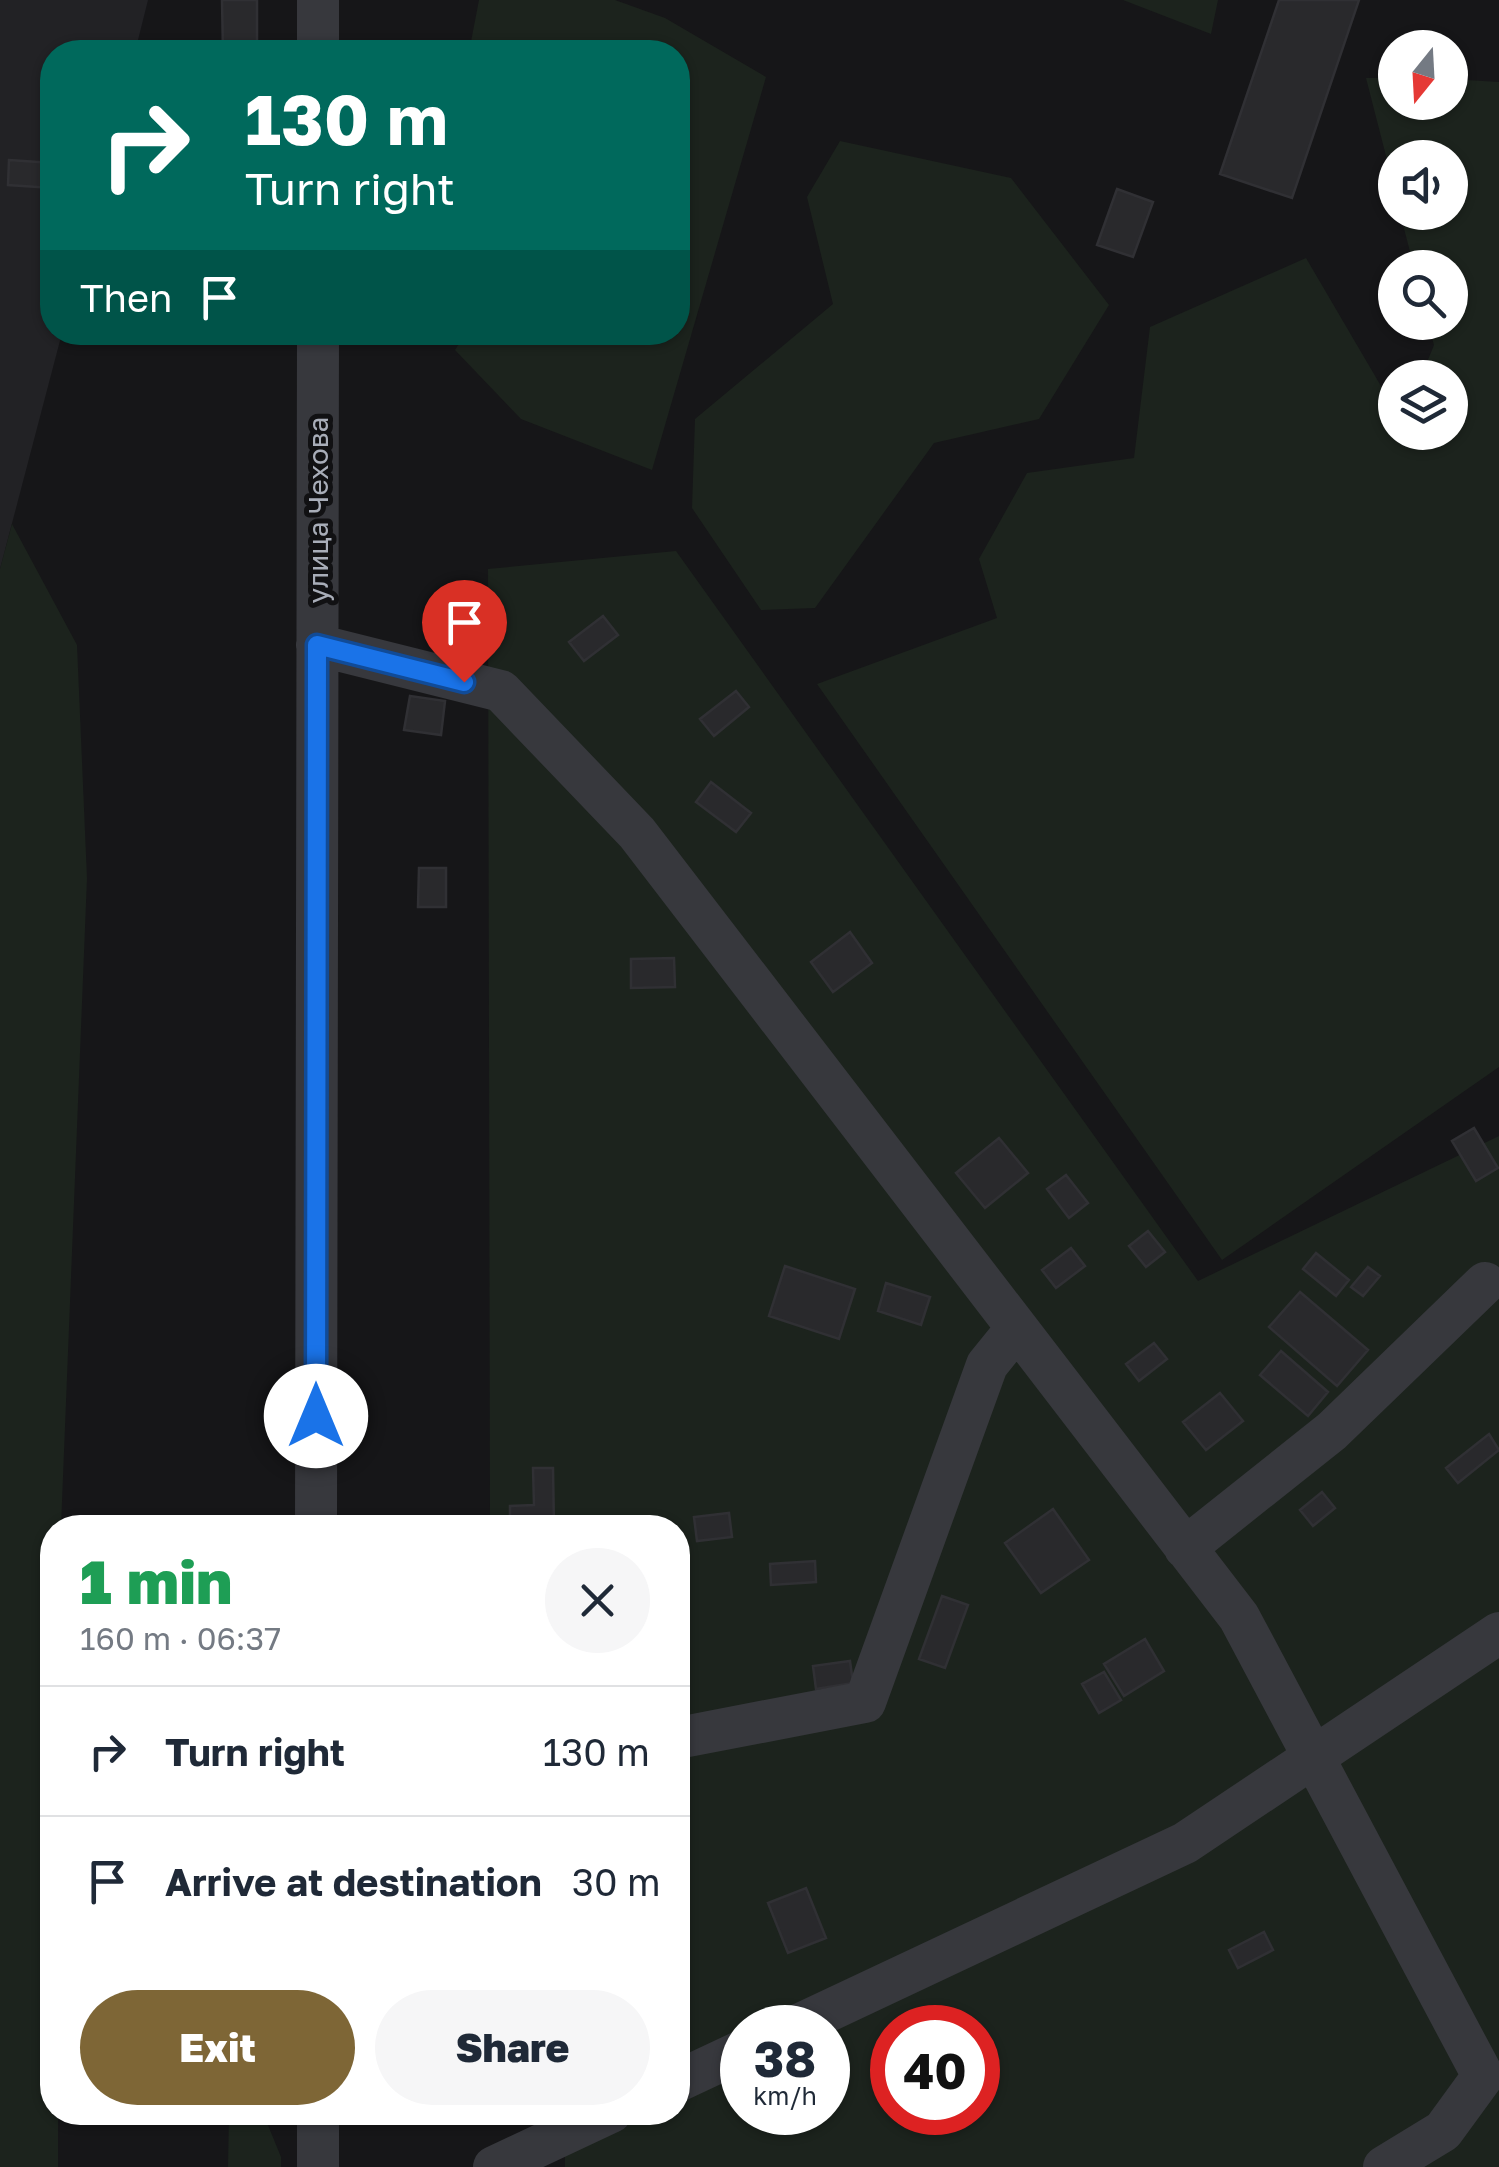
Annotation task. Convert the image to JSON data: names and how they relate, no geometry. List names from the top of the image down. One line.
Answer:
{"streets":{"street":["улица Чехова"]},"north":"bottom","page":{"turn":["130 m","Turn right"],"then":"Then","heading":["1 min","160 m · 06:37"],"list":[{"name":"Turn right","value":"130 m"},{"name":"Arrive at destination","value":"30 m"}],"buttons":["Exit","Share"],"speed":"38 km/h","limit":"40"}}
